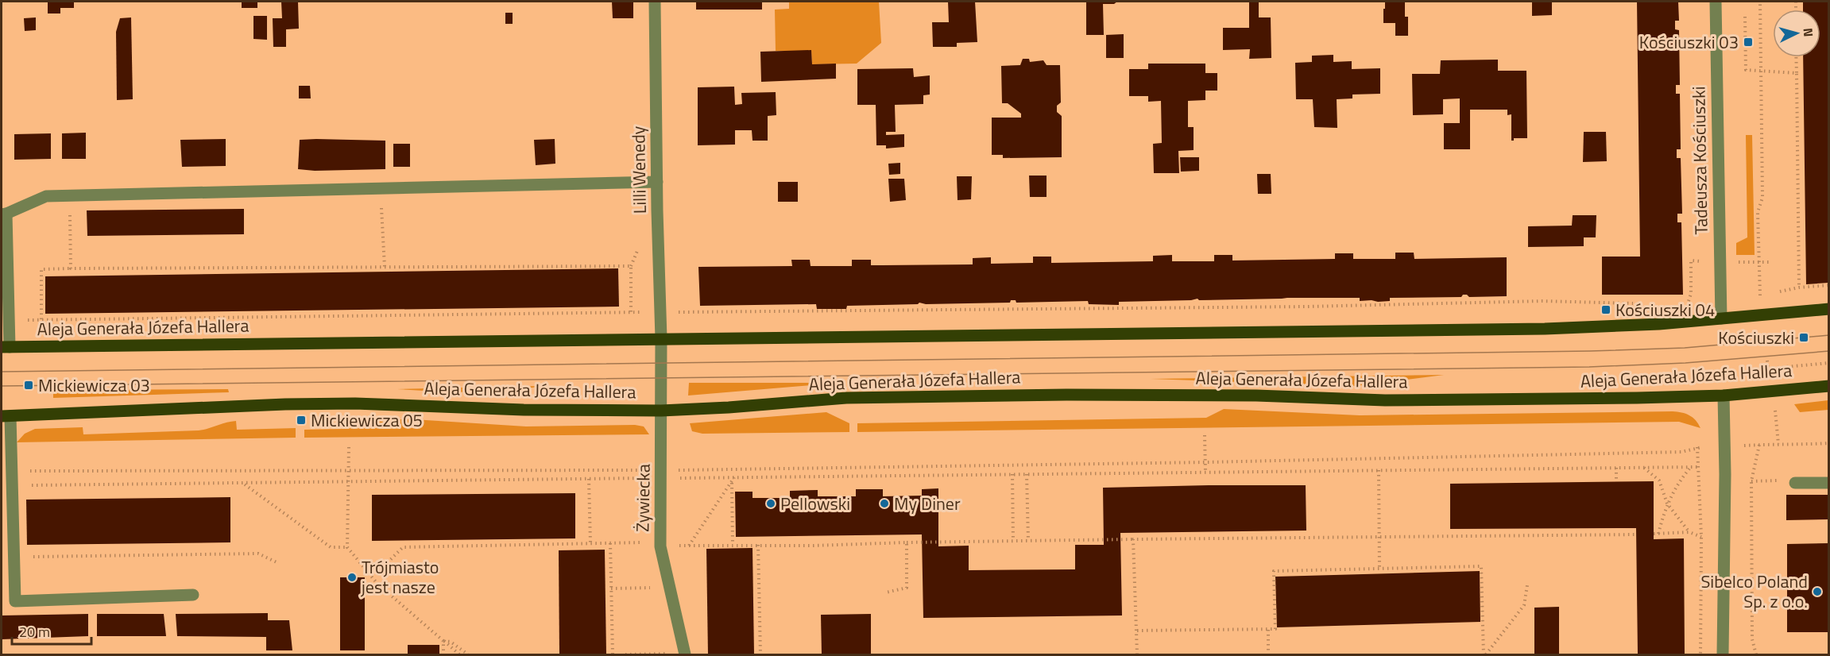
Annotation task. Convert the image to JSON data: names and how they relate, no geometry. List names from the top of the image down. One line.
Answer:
{"streets":{"main road":["Aleja Generała Józefa Hallera"],"street":["Tadeusza Kościuszki","Lilli Wenedy","Żywiecka"]},"crossings":[["Tadeusza Kościuszki","Aleja Generała Józefa Hallera"],["Lilli Wenedy","Aleja Generała Józefa Hallera"],["Lilli Wenedy","Żywiecka"],["Aleja Generała Józefa Hallera","Żywiecka"]],"places":{"transit":["Kościuszki 03","Kościuszki 04","Kościuszki","Mickiewicza 03","Mickiewicza 05"],"other":["Pellowski","My Diner","Trójmiasto jest nasze","Sibelco Poland Sp. z o.o."]},"scale_bar":"20 m","north":"right"}
